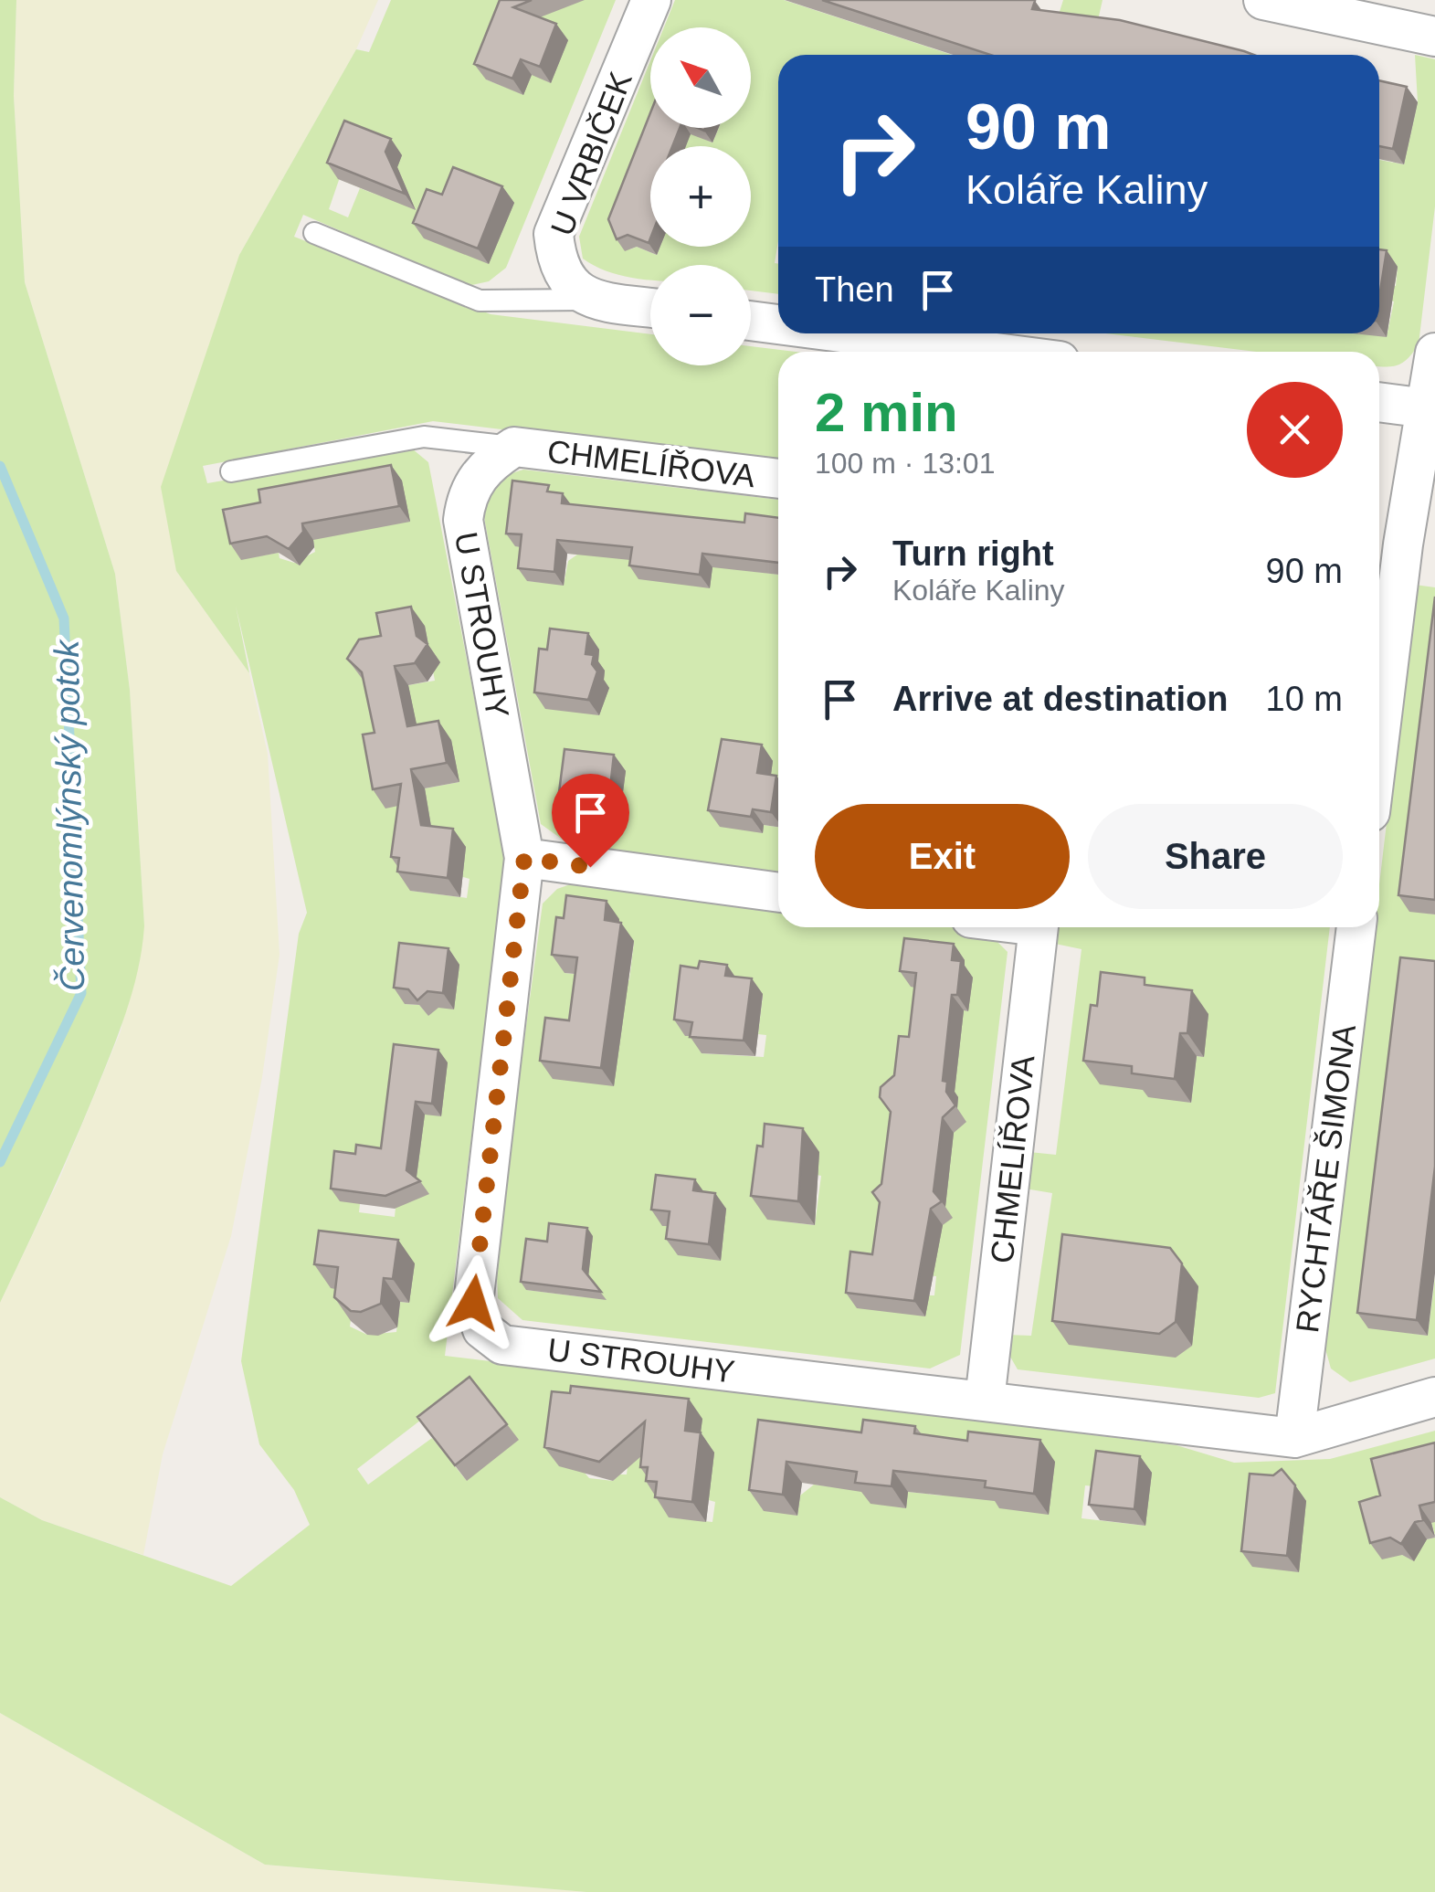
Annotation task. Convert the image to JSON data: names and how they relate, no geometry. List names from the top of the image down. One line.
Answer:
{"streets":{"street":["U VRBIČEK","CHMELÍŘOVA","U STROUHY","RYCHTÁŘE ŠIMONA"]},"crossings":[["CHMELÍŘOVA","U STROUHY"],["U STROUHY","RYCHTÁŘE ŠIMONA"]],"water":["Červenomlýnský potok"],"north":"top left","page":{"map_buttons":["+","−"],"turn":["90 m","Koláře Kaliny"],"then":"Then","heading":["2 min","100 m · 13:01"],"list":[{"name":"Turn right","note":"Koláře Kaliny","value":"90 m"},{"name":"Arrive at destination","value":"10 m"}],"buttons":["Exit","Share"]}}
